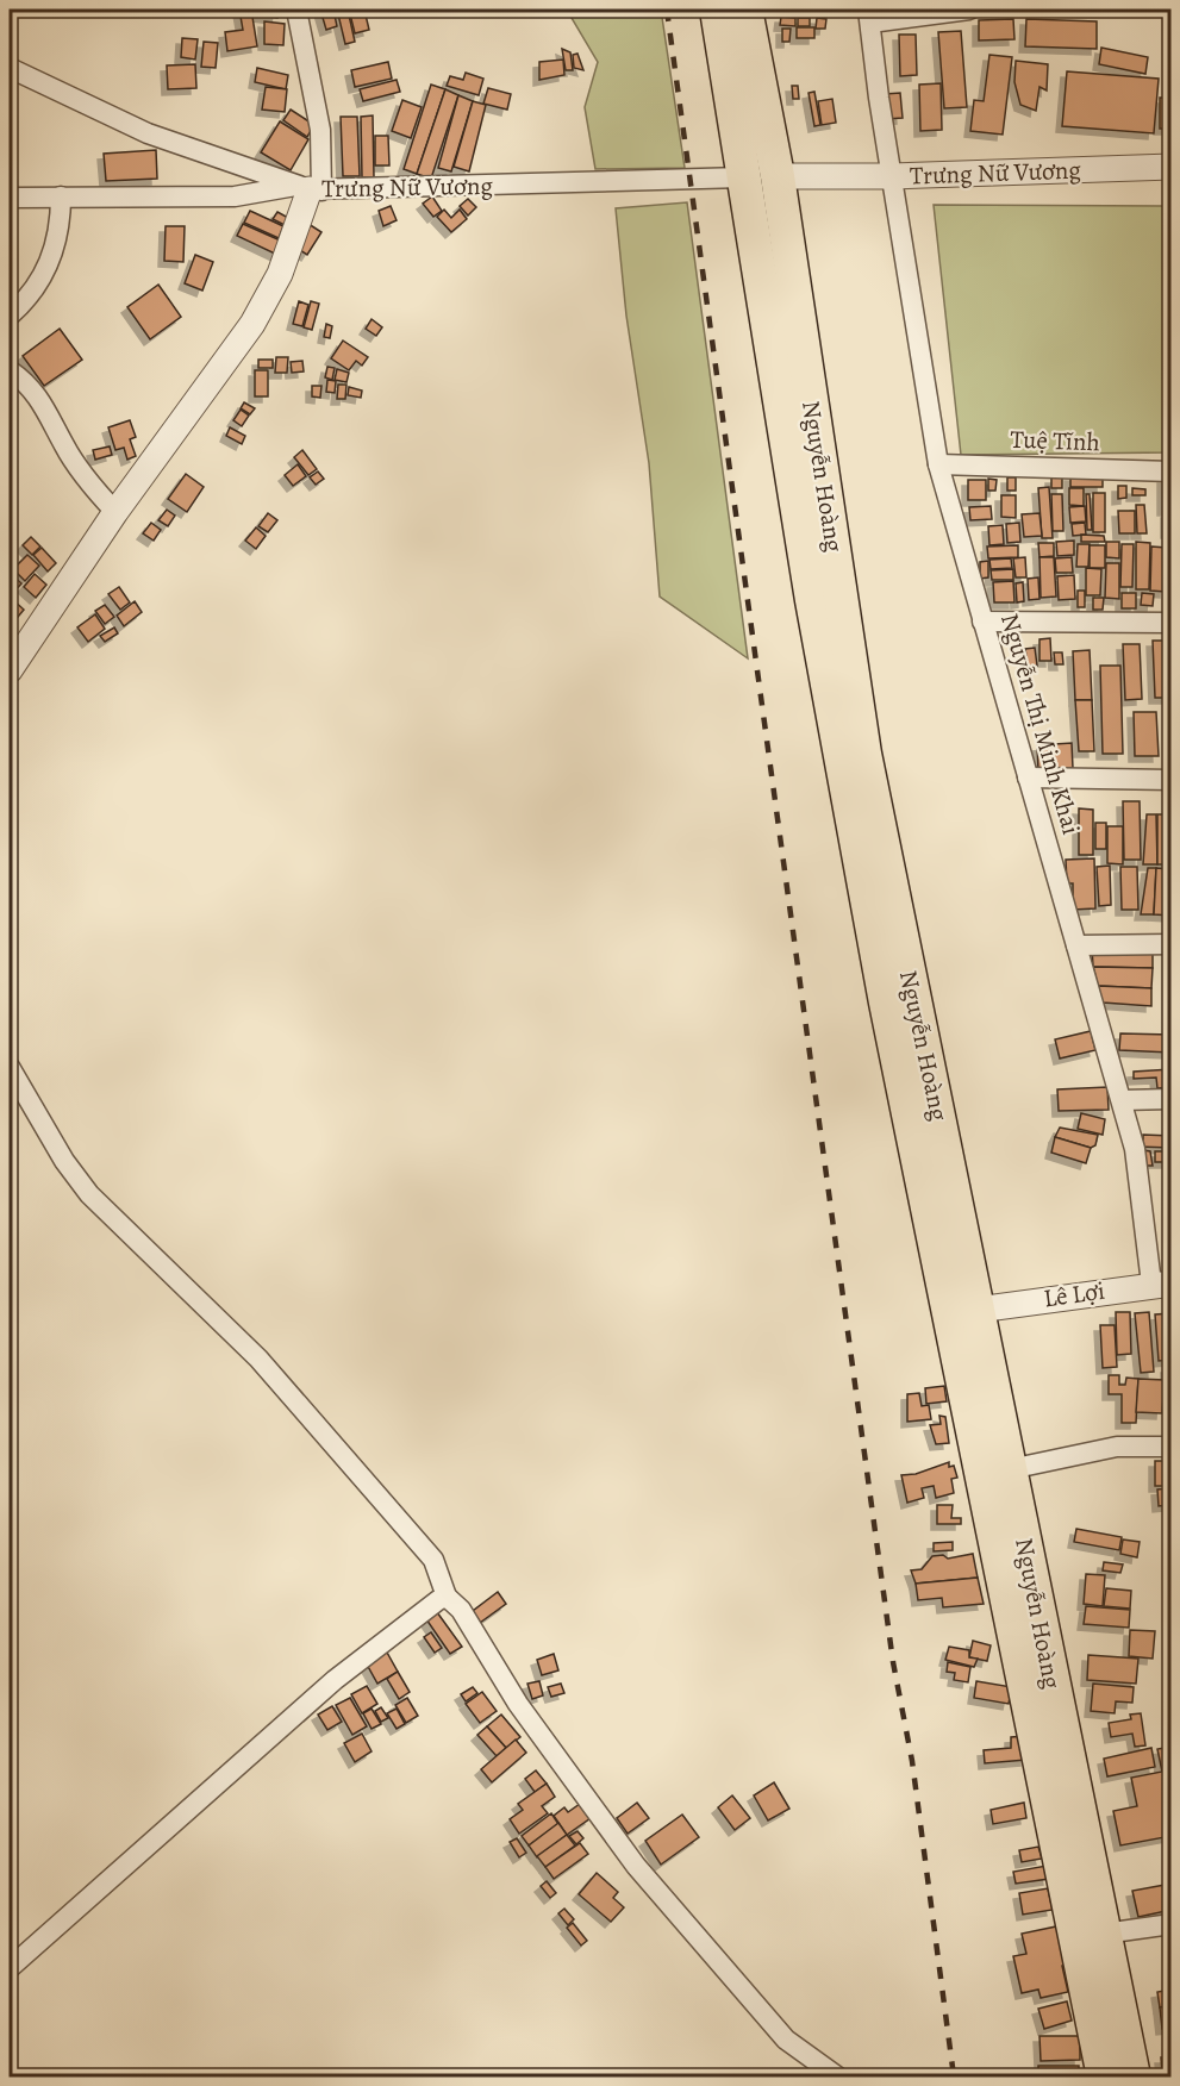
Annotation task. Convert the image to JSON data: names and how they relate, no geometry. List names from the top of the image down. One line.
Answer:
{"streets":{"highway":["Nguyễn Hoàng"],"street":["Trưng Nữ Vương","Tuệ Tĩnh","Nguyễn Thị Minh Khai","Lê Lợi"]},"crossings":[["Trưng Nữ Vương","Nguyễn Hoàng"],["Trưng Nữ Vương","Nguyễn Thị Minh Khai"],["Tuệ Tĩnh","Nguyễn Thị Minh Khai"],["Nguyễn Hoàng","Lê Lợi"],["Nguyễn Thị Minh Khai","Lê Lợi"]]}
